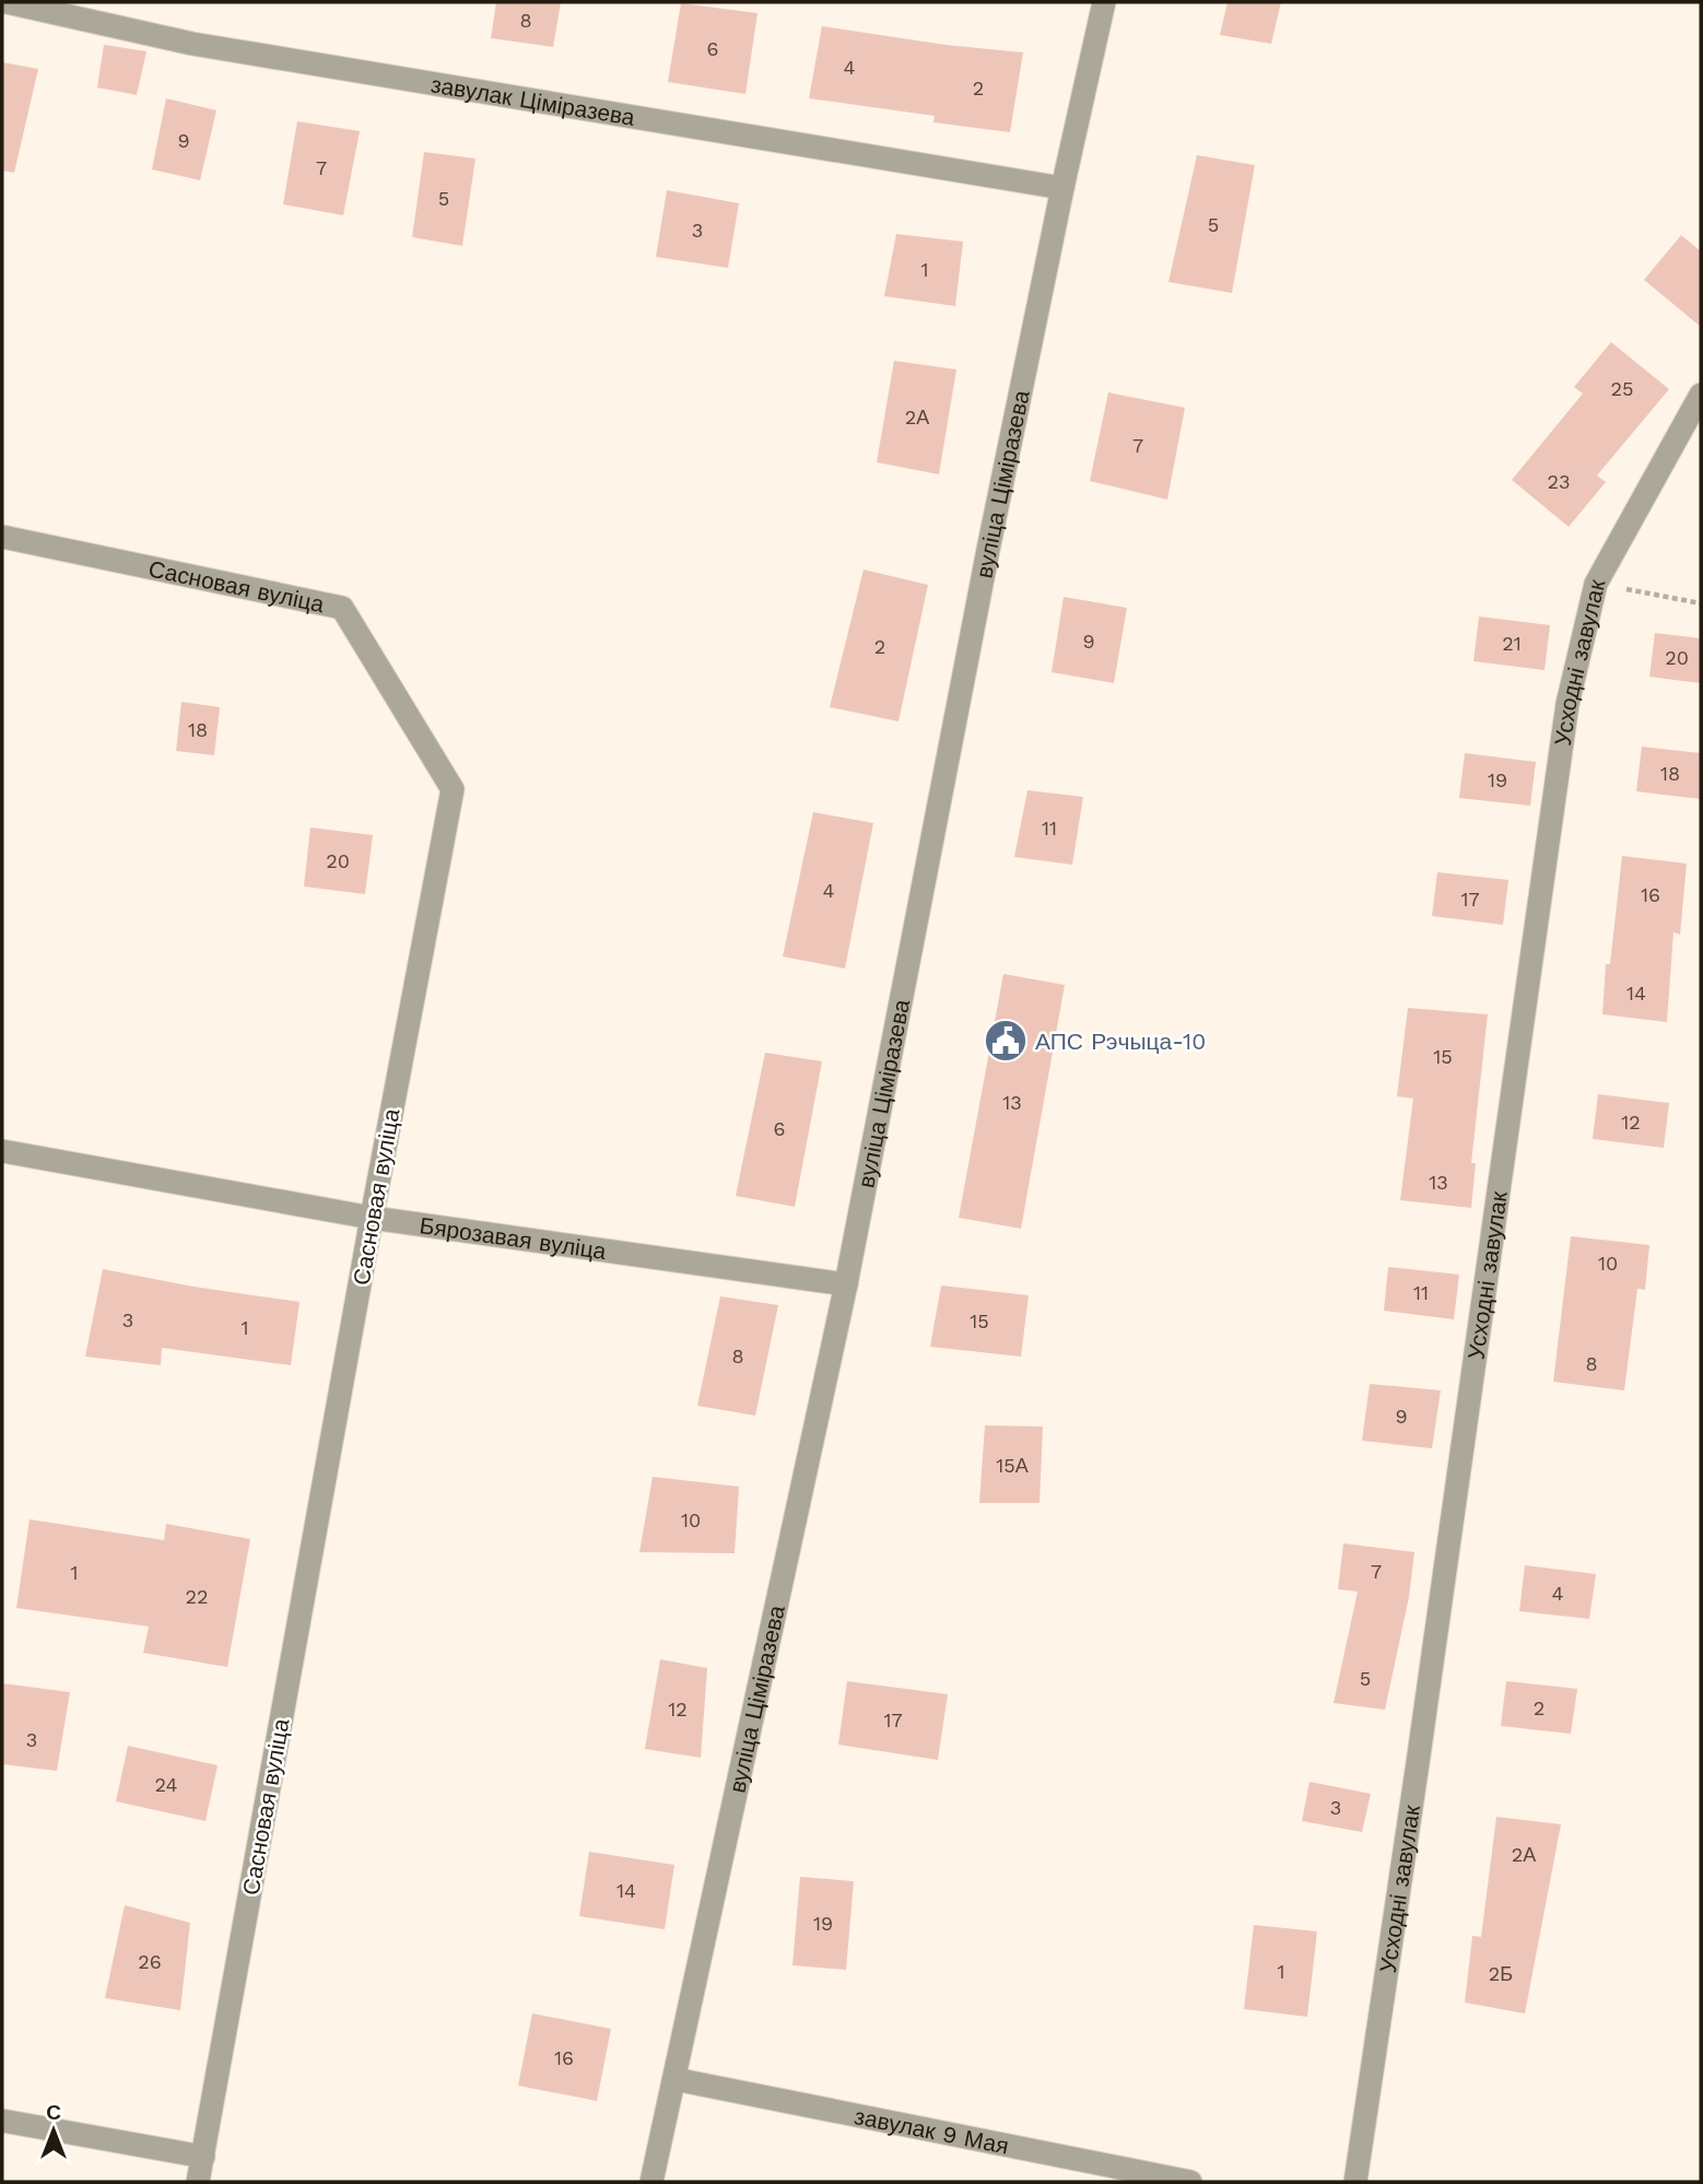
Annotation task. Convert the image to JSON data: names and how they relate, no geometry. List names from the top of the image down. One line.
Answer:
{"streets":{"street":["завулак Ціміразева","вуліца Ціміразева","Сасновая вуліца","Усходні завулак","Бярозавая вуліца","завулак 9 Мая"]},"crossings":[["завулак Ціміразева","вуліца Ціміразева"],["вуліца Ціміразева","Бярозавая вуліца"],["вуліца Ціміразева","завулак 9 Мая"],["Сасновая вуліца","Бярозавая вуліца"]],"places":{"public building":["АПС Рэчыца-10"]},"house_numbers":["8","6","4","2","9","7","5","5","3","1","25","2А","7","23","9","21","2","20","18","18","19","11","20","4","16","17","14","15","13","12","6","13","10","11","3","15","1","8","8","9","15А","10","7","1","4","22","5","2","12","17","3","24","3","2А","14","19","26","1","2Б","16"],"north":"top"}
